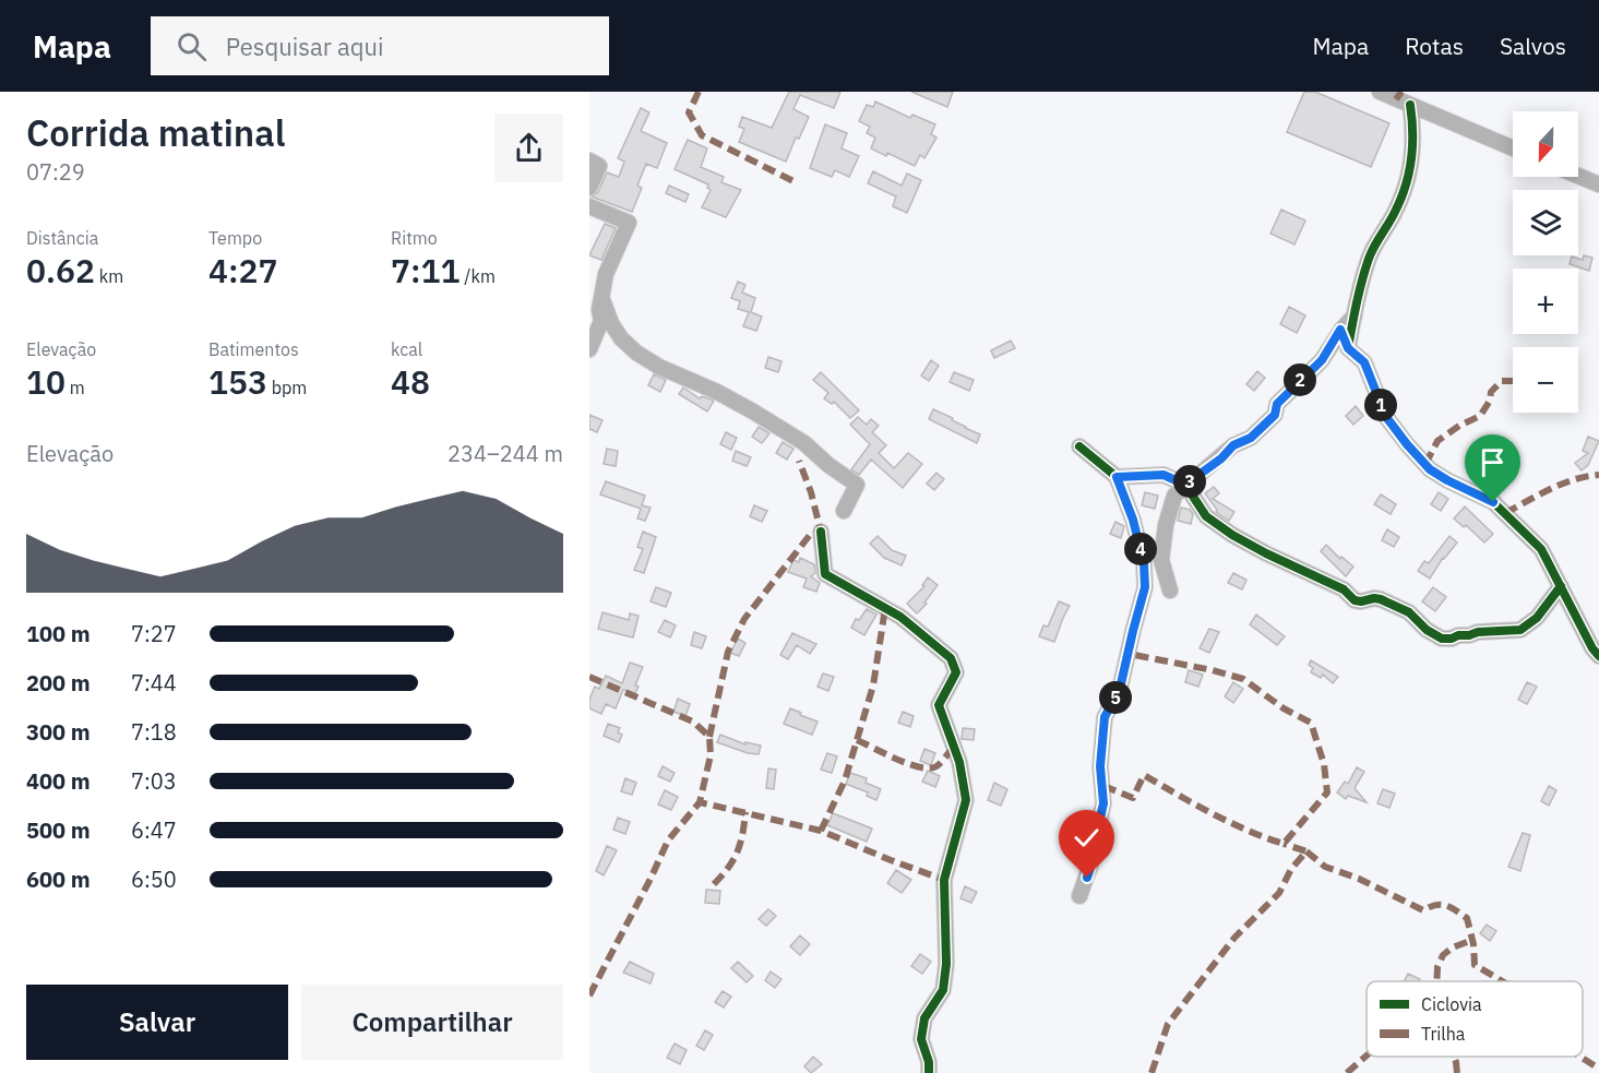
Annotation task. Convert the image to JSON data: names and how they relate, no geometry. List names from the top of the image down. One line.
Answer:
{"legend":["Ciclovia","Trilha"],"north":"bottom","page":{"header":"Mapa","search":"Pesquisar aqui","nav":["Mapa","Rotas","Salvos"],"heading":["Corrida matinal","07:29"],"map_buttons":["+","−"],"stats":[["Distância","0.62 km"],["Tempo","4:27"],["Ritmo","7:11 /km"],["Elevação","10 m"],["Batimentos","153 bpm"],["kcal","48"]],"pins":["2","1","3","4","5"],"chart":["Elevação","234–244 m"],"list":[{"name":"100 m","note":"7:27"},{"name":"200 m","note":"7:44"},{"name":"300 m","note":"7:18"},{"name":"400 m","note":"7:03"},{"name":"500 m","note":"6:47"},{"name":"600 m","note":"6:50"}],"buttons":["Salvar","Compartilhar"]}}
